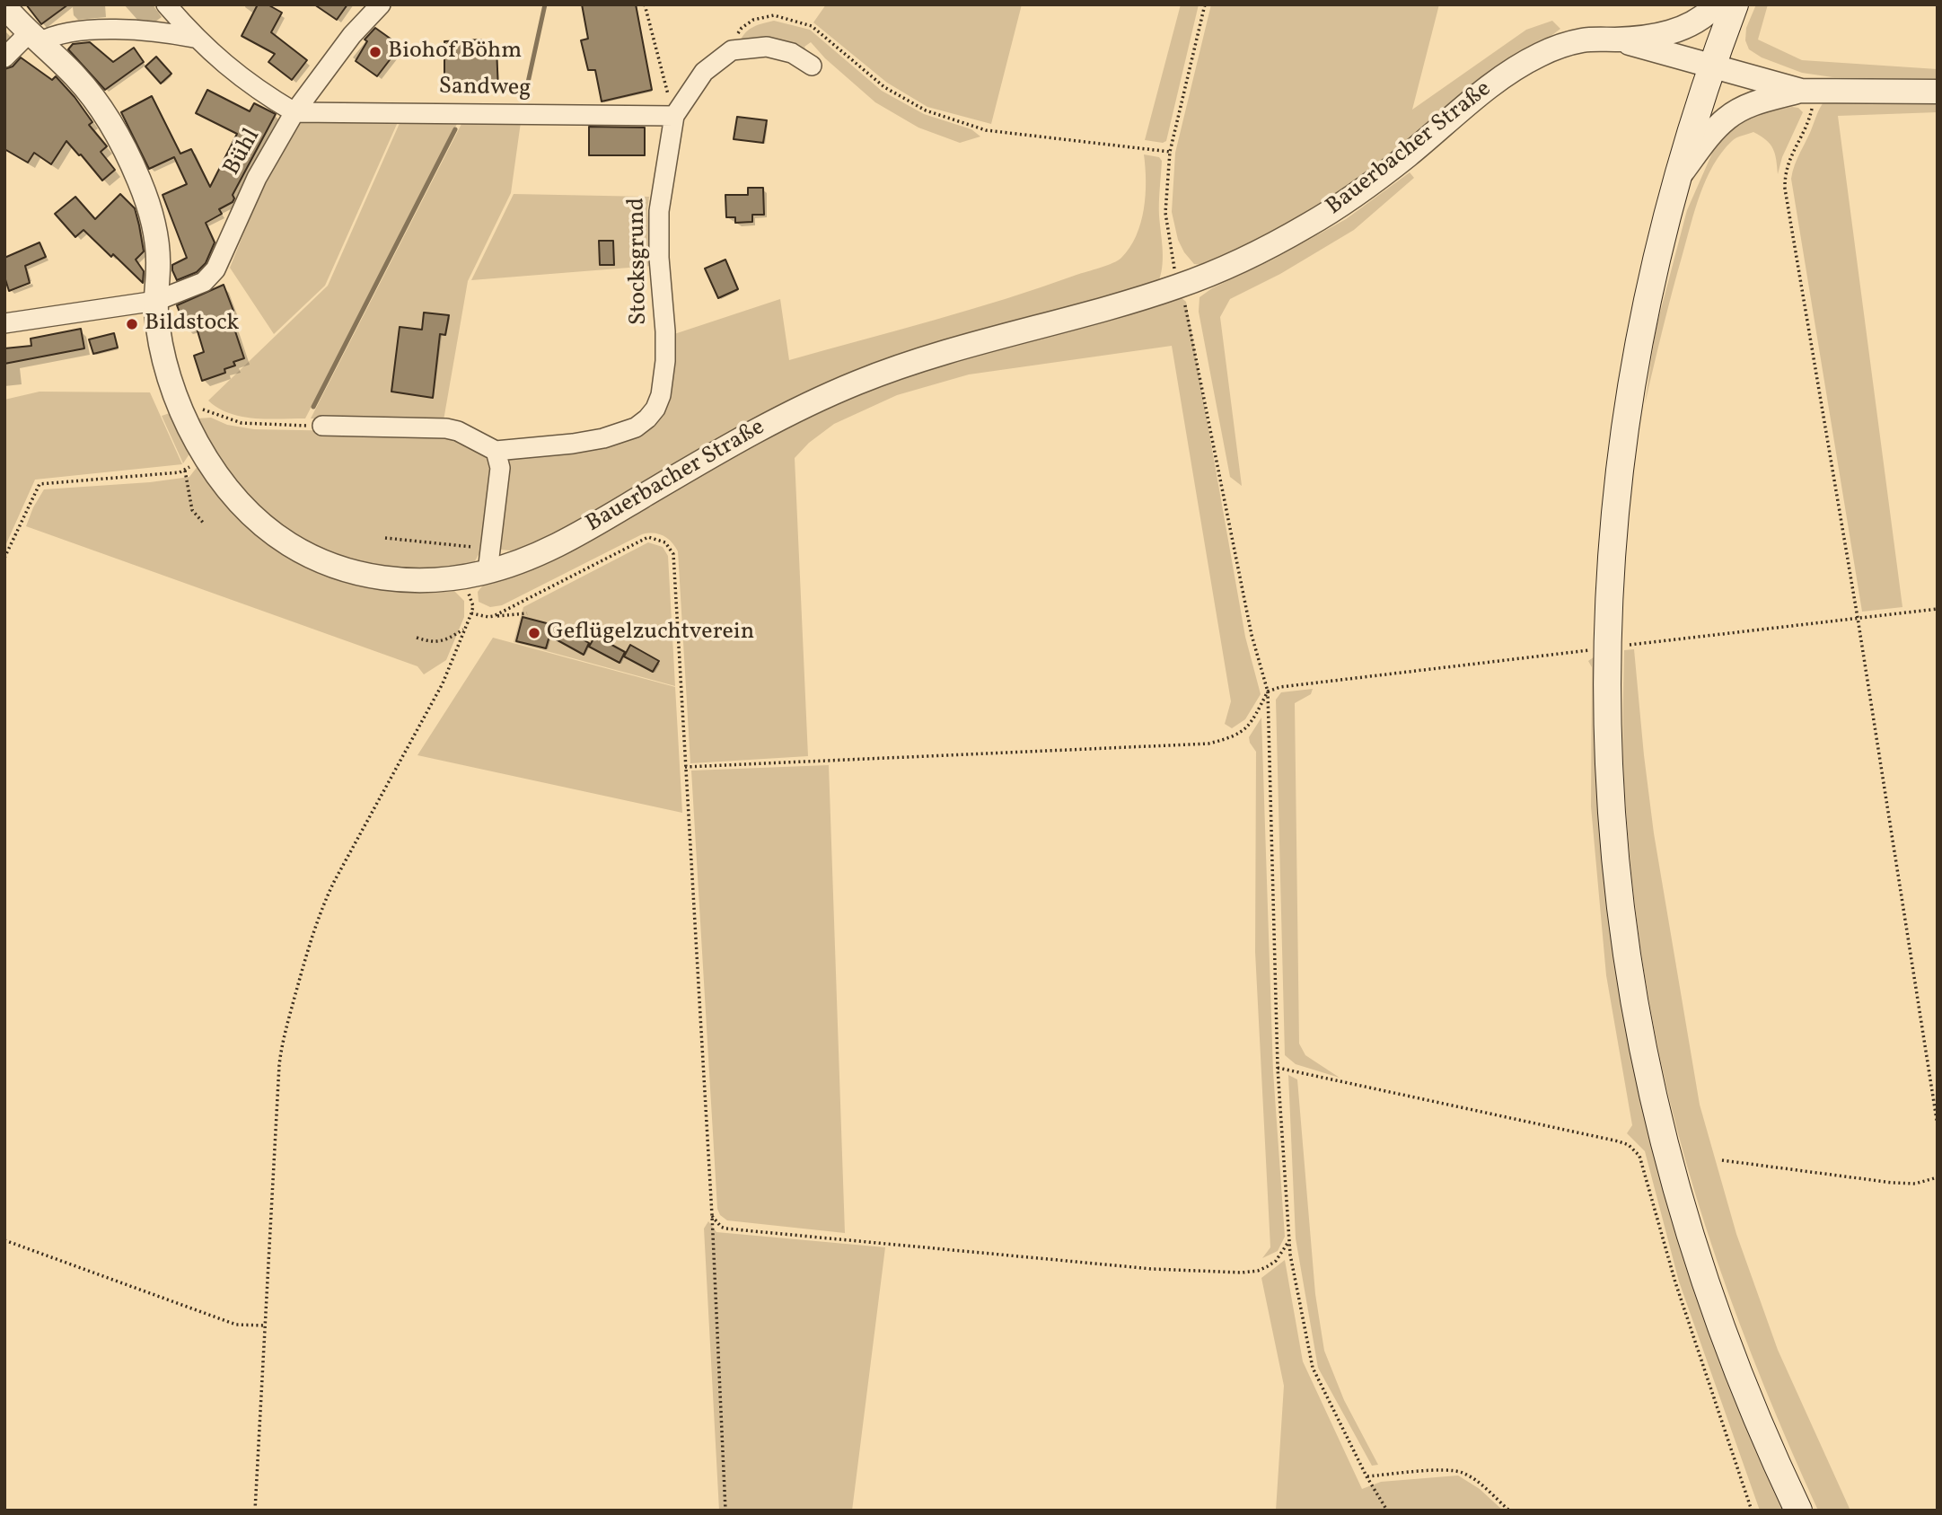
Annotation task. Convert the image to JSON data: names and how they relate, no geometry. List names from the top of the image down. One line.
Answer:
{"streets":{"street":["Sandweg","Bauerbacher Straße","Bühl","Stocksgrund"]},"crossings":[["Sandweg","Bühl"],["Sandweg","Stocksgrund"],["Bauerbacher Straße","Bühl"]],"places":["Biohof Böhm","Bildstock","Geflügelzuchtverein"]}
